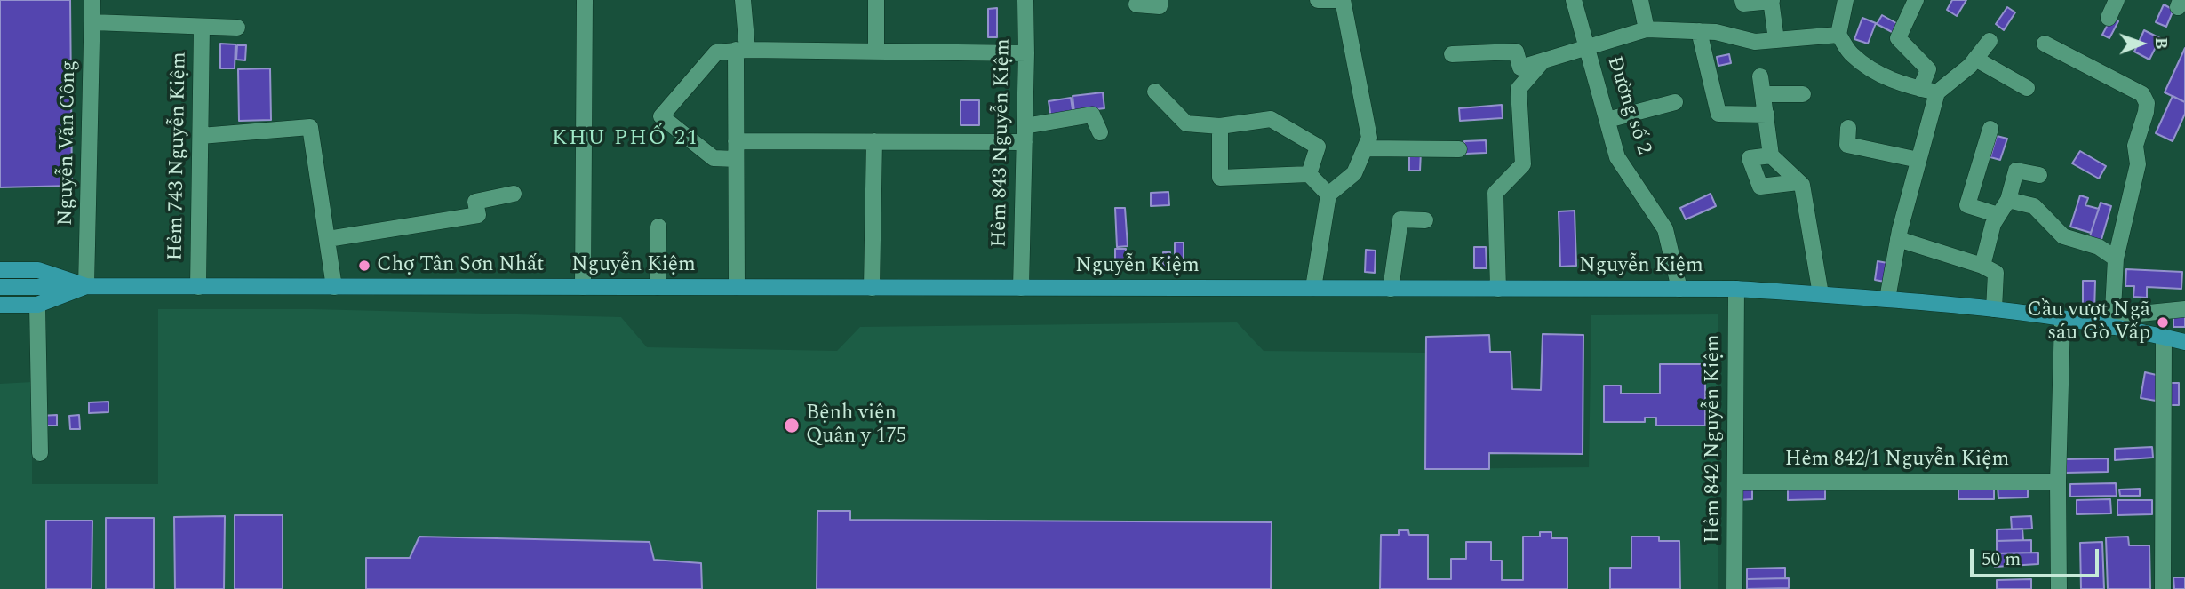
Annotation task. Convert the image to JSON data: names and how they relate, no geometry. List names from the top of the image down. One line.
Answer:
{"streets":{"main road":["Nguyễn Kiệm"],"street":["Đường số 2","Nguyễn Văn Công","Hẻm 843 Nguyễn Kiệm","Hẻm 743 Nguyễn Kiệm","Hẻm 842 Nguyễn Kiệm","Hẻm 842/1 Nguyễn Kiệm"]},"crossings":[["Đường số 2","Nguyễn Kiệm"],["Nguyễn Văn Công","Hẻm 743 Nguyễn Kiệm"],["Nguyễn Văn Công","Nguyễn Kiệm"],["Hẻm 843 Nguyễn Kiệm","Nguyễn Kiệm"],["Hẻm 743 Nguyễn Kiệm","Nguyễn Kiệm"],["Nguyễn Kiệm","Hẻm 842 Nguyễn Kiệm"],["Hẻm 842 Nguyễn Kiệm","Hẻm 842/1 Nguyễn Kiệm"]],"districts":["KHU PHỐ 21"],"places":["Chợ Tân Sơn Nhất","Cầu vượt Ngã sáu Gò Vấp","Bệnh viện Quân y 175"],"scale_bar":"50 m","north":"right"}
